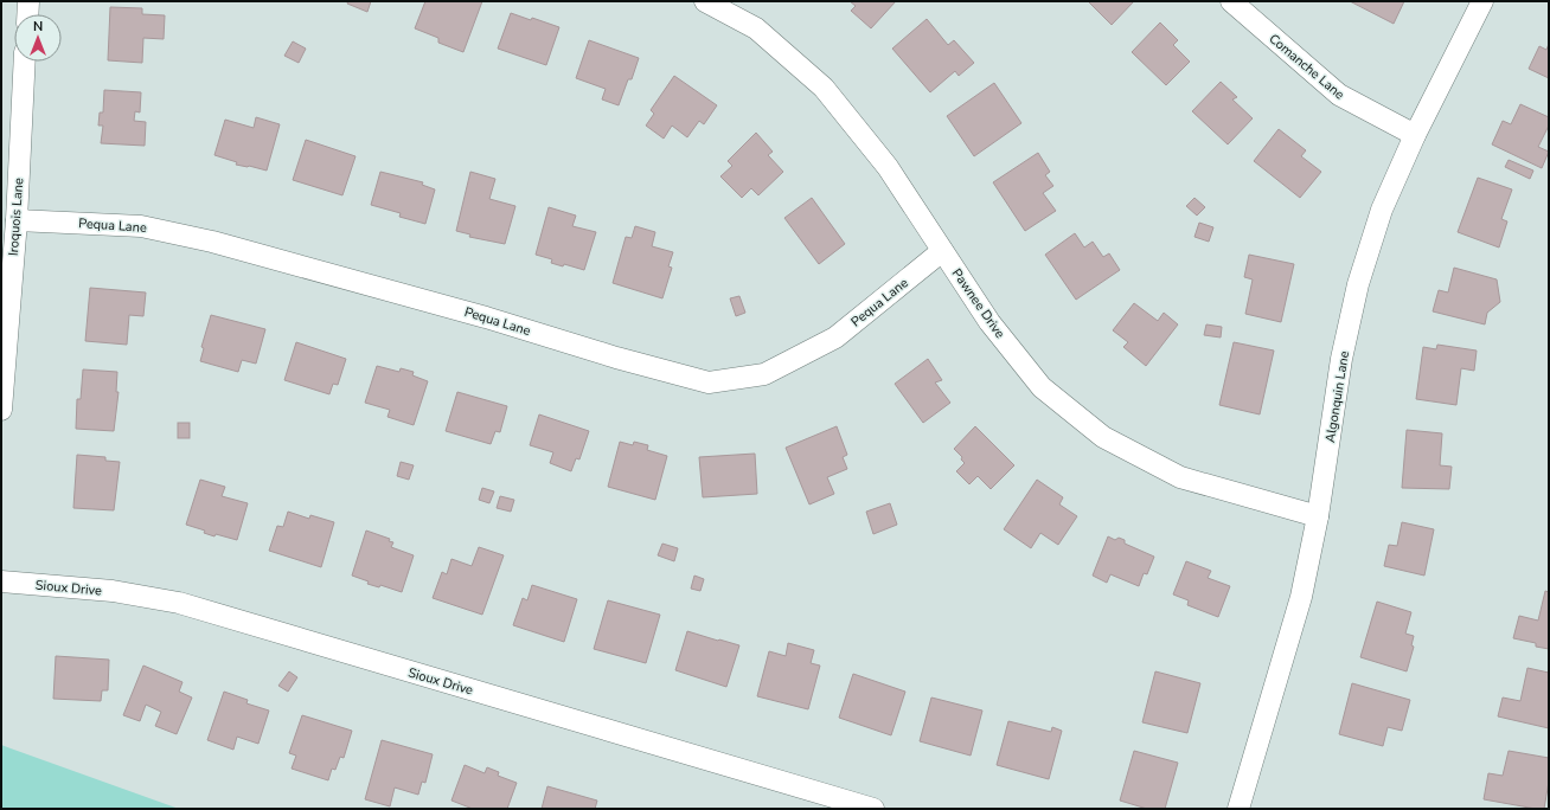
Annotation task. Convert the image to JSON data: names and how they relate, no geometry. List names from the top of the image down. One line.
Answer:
{"streets":{"street":["Comanche Lane","Iroquois Lane","Pequa Lane","Pawnee Drive","Algonquin Lane","Sioux Drive"]},"crossings":[["Comanche Lane","Algonquin Lane"],["Iroquois Lane","Pequa Lane"],["Pequa Lane","Pawnee Drive"],["Pawnee Drive","Algonquin Lane"]],"north":"top"}
